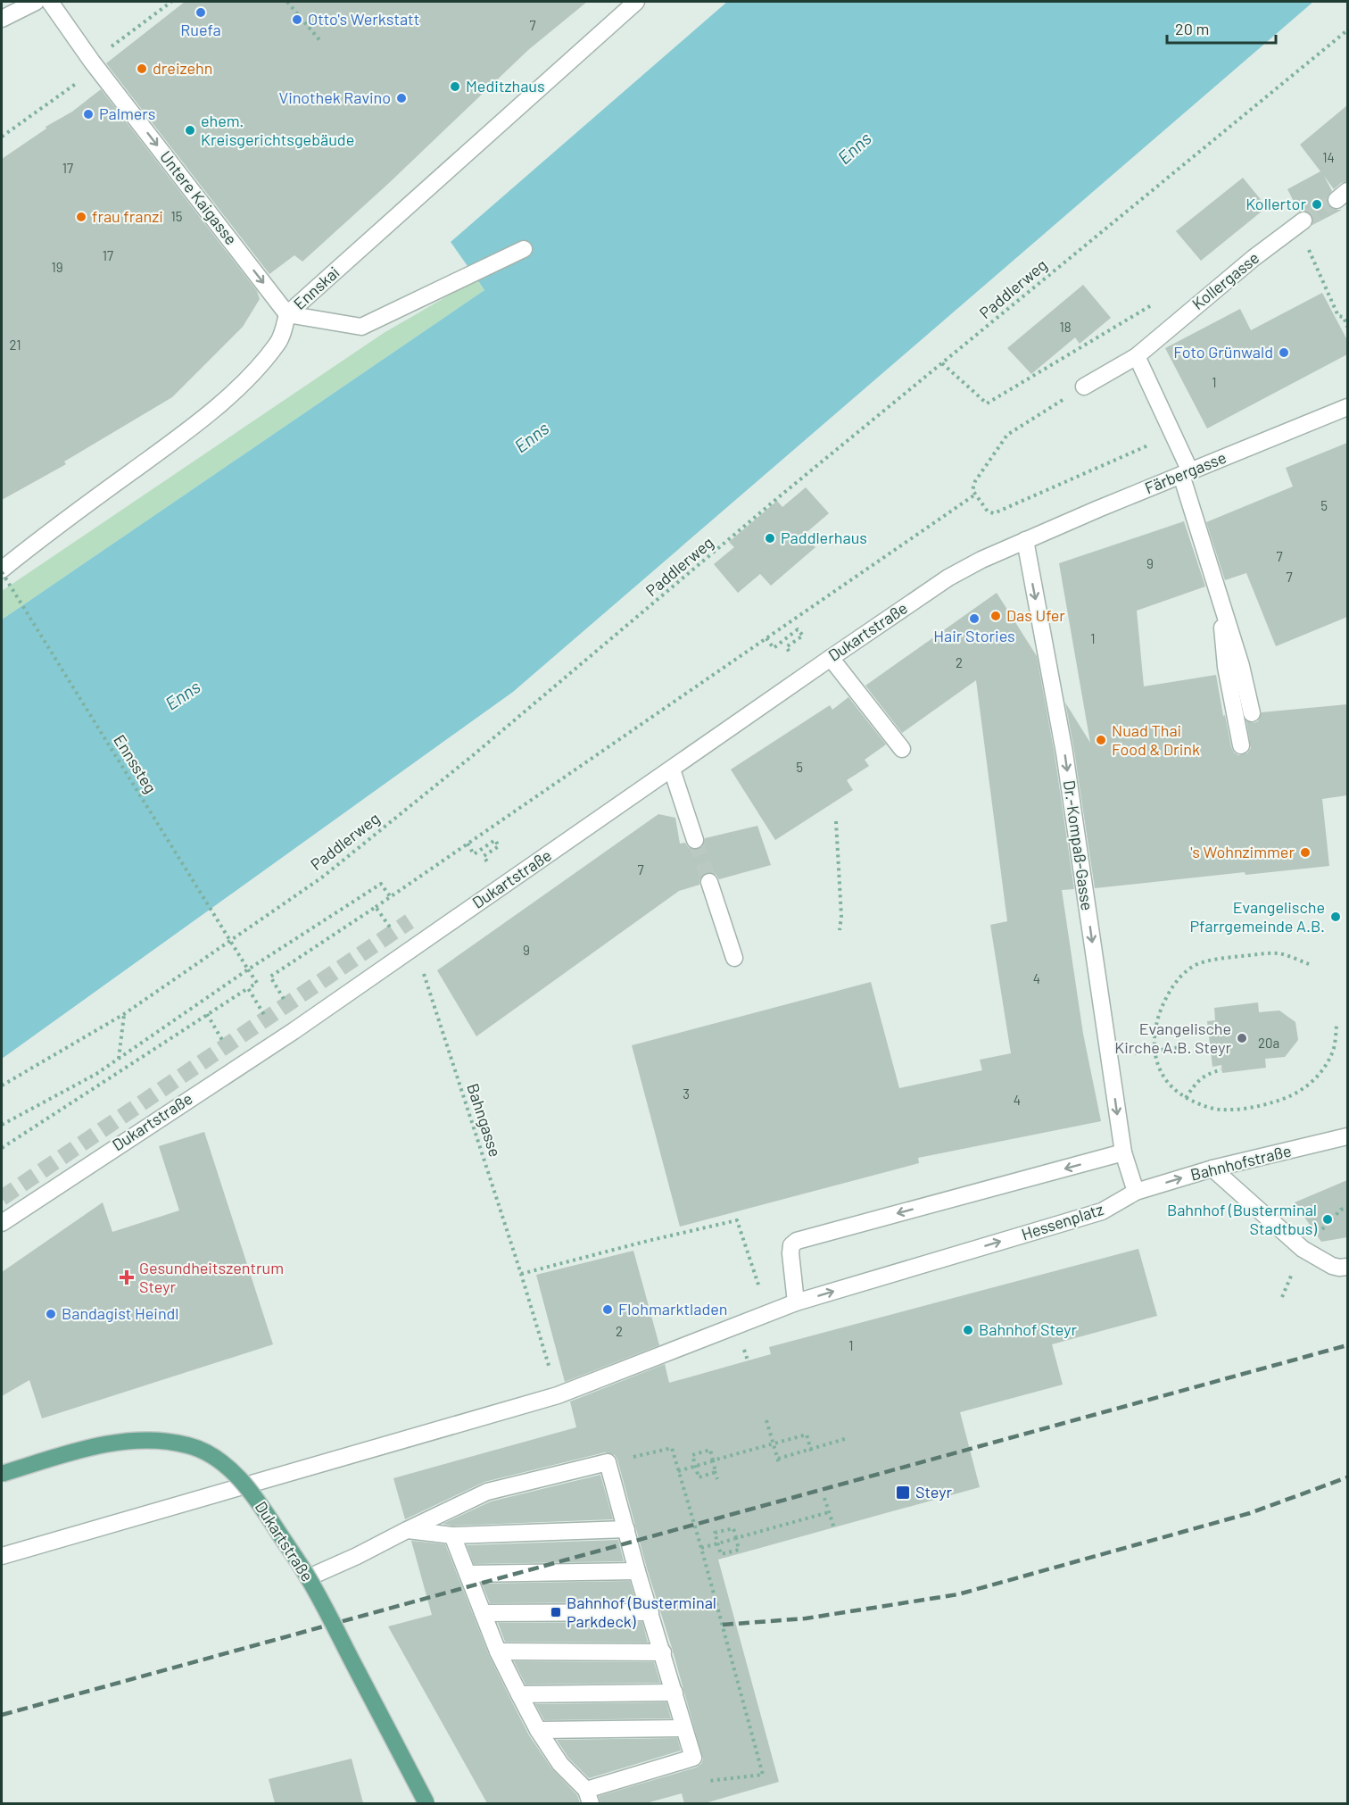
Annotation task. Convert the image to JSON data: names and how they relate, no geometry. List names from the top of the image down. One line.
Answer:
{"streets":{"main road":["Dukartstraße"],"street":["Untere Kaigasse","Kollergasse","Ennskai","Färbergasse","Dr.-Kompaß-Gasse","Bahnhofstraße","Hessenplatz"],"path":["Paddlerweg","Ennssteg","Bahngasse"]},"crossings":[["Untere Kaigasse","Ennskai"],["Ennskai","Ennssteg"],["Färbergasse","Dukartstraße"],["Färbergasse","Dr.-Kompaß-Gasse"],["Dukartstraße","Dr.-Kompaß-Gasse"],["Bahngasse","Hessenplatz"],["Bahnhofstraße","Hessenplatz"]],"one_way":["Untere Kaigasse","Dr.-Kompaß-Gasse","Bahnhofstraße"],"water":["Enns"],"places":{"other":["Ruefa","Otto's Werkstatt","dreizehn","Meditzhaus","Vinothek Ravino","Palmers","ehem. Kreisgerichtsgebäude","Kollertor","frau franzi","Foto Grünwald","Paddlerhaus","Das Ufer","Hair Stories","Nuad Thai Food & Drink","'s Wohnzimmer","Evangelische Pfarrgemeinde A.B.","Evangelische Kirche A.B. Steyr","Bahnhof (Busterminal Stadtbus)","Flohmarktladen","Bandagist Heindl","Bahnhof Steyr"],"health":["Gesundheitszentrum Steyr"],"transit":["Steyr","Bahnhof (Busterminal Parkdeck)"]},"house_numbers":["7","14","17","15","17","19","18","21","1","5","7","9","7","1","2","5","7","9","4","20a","3","4","2","1"],"scale_bar":"20 m"}
